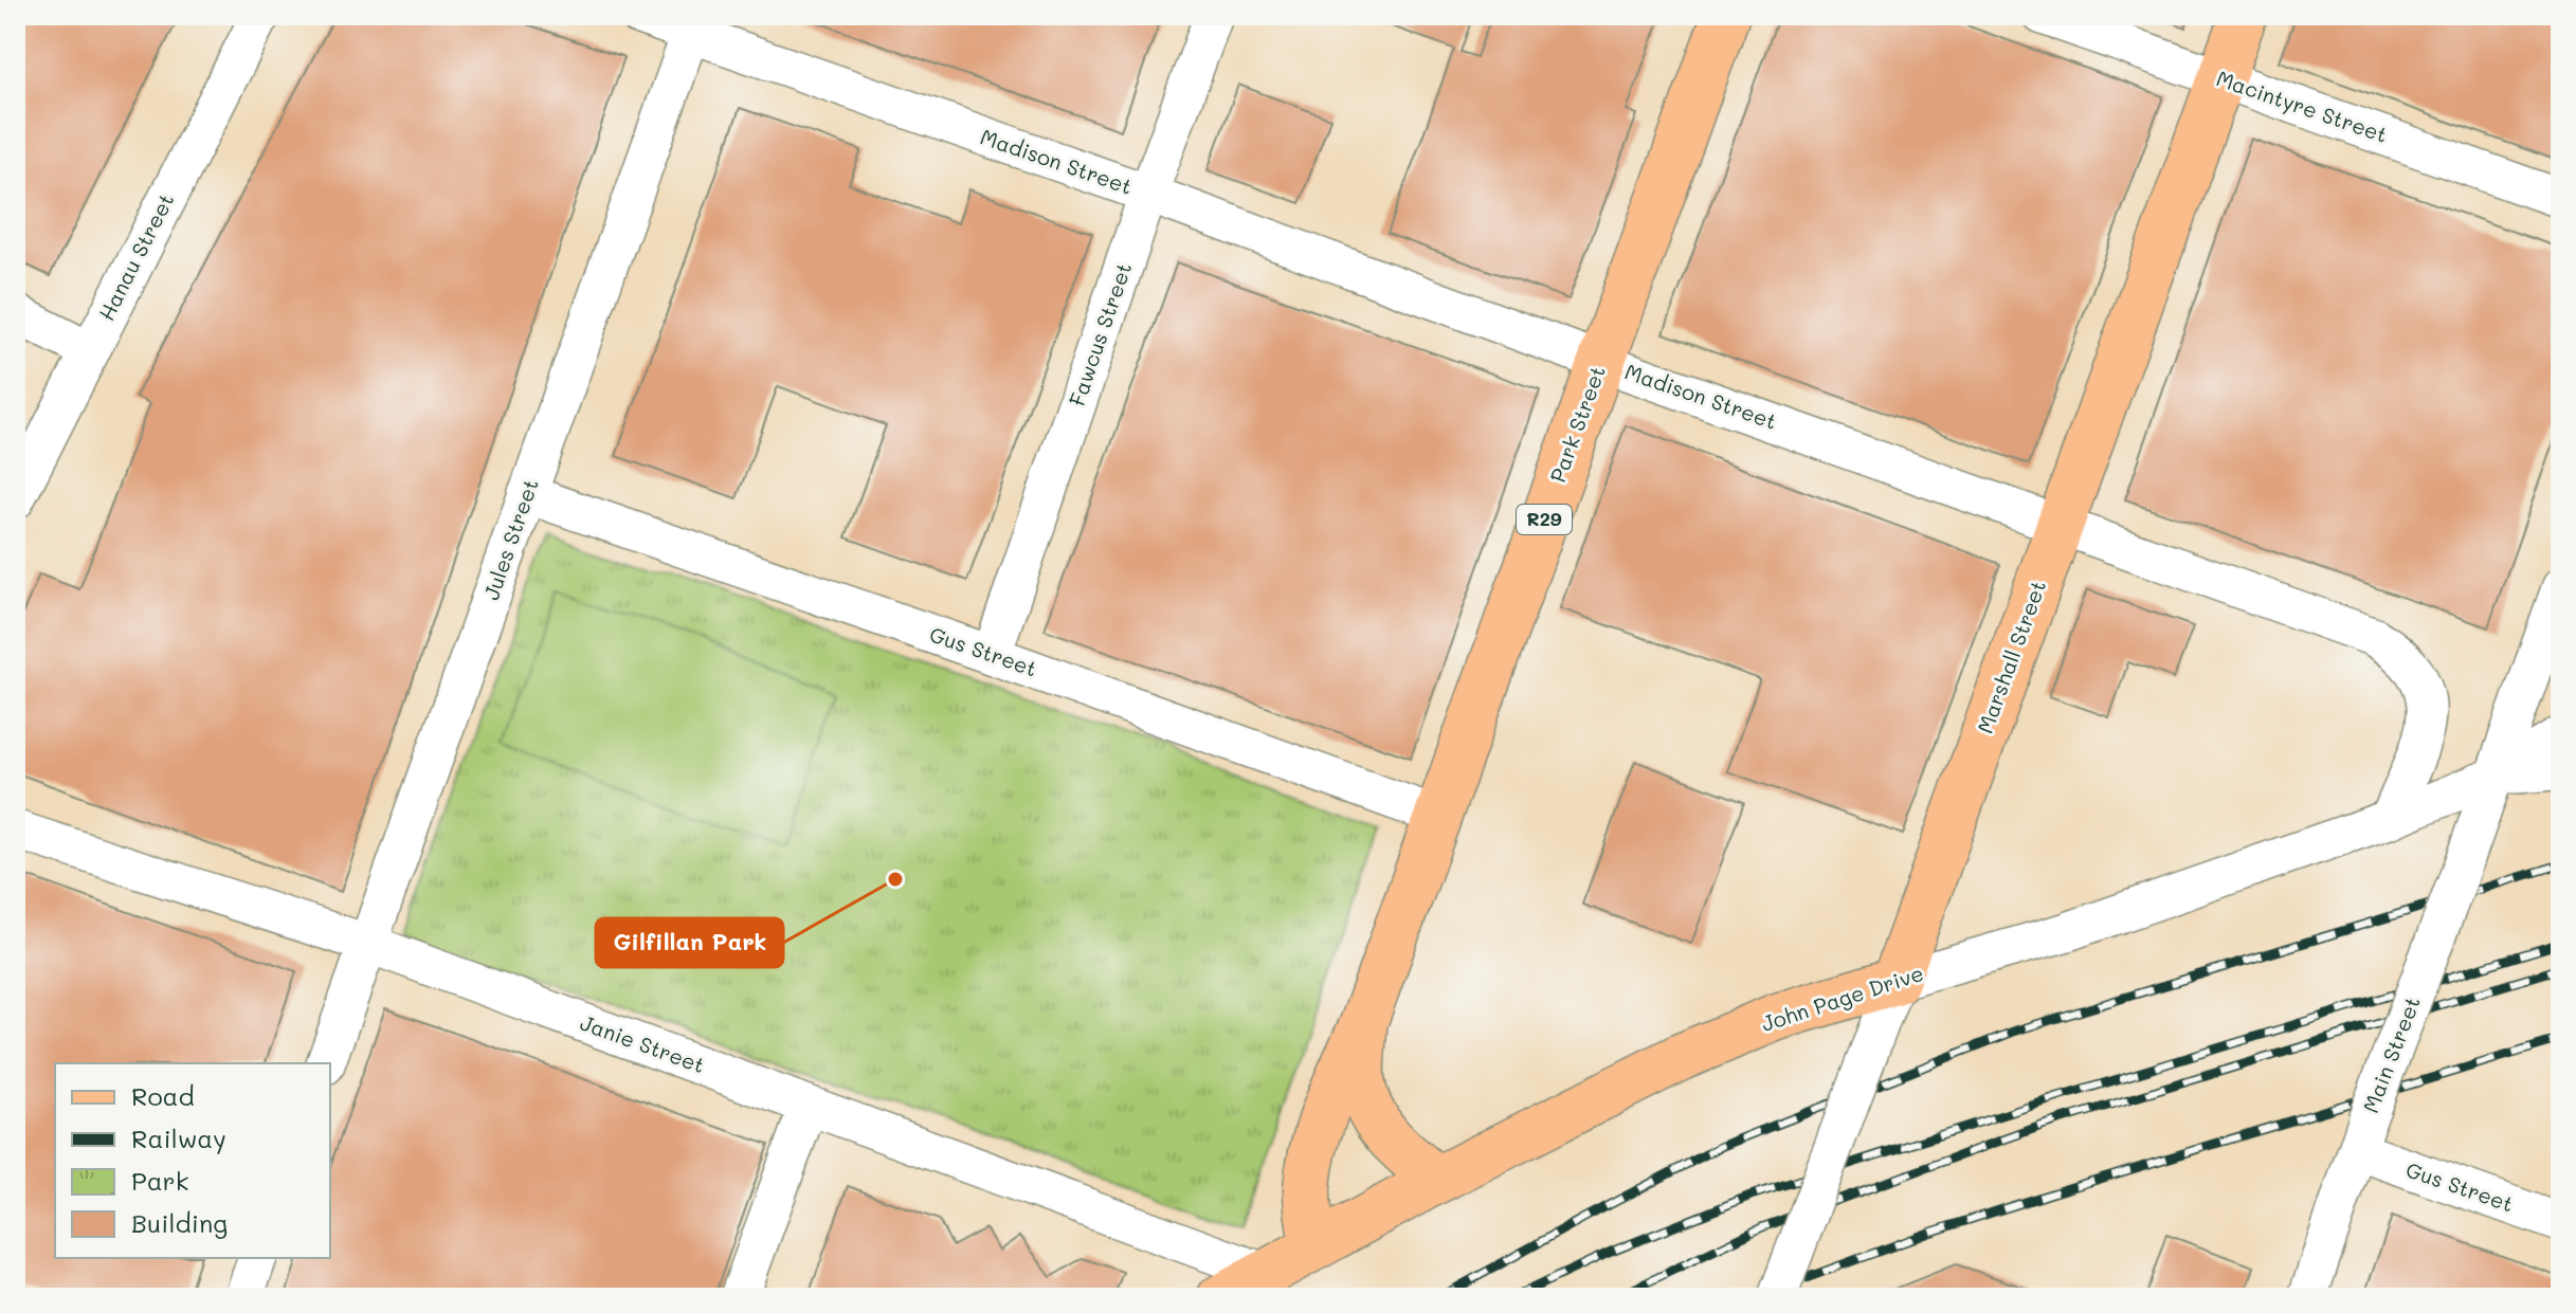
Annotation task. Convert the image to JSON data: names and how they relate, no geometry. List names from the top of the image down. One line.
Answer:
{"streets":{"main road":["Park Street","R29","Marshall Street","John Page Drive"],"street":["Macintyre Street","Madison Street","Hanau Street","Fawcus Street","Jules Street","Gus Street","Janie Street","Main Street"]},"crossings":[["Macintyre Street","Marshall Street"],["Madison Street","Fawcus Street"],["Madison Street","Park Street"],["Madison Street","Jules Street"],["Madison Street","Marshall Street"],["Madison Street","John Page Drive"],["Fawcus Street","Gus Street"],["Park Street","Gus Street"],["Park Street","John Page Drive"],["Jules Street","Gus Street"],["Jules Street","Janie Street"],["Gus Street","Main Street"],["Marshall Street","John Page Drive"],["John Page Drive","Janie Street"],["John Page Drive","Main Street"]],"places":["Gilfillan Park"],"legend":["Road","Railway","Park","Building"]}
